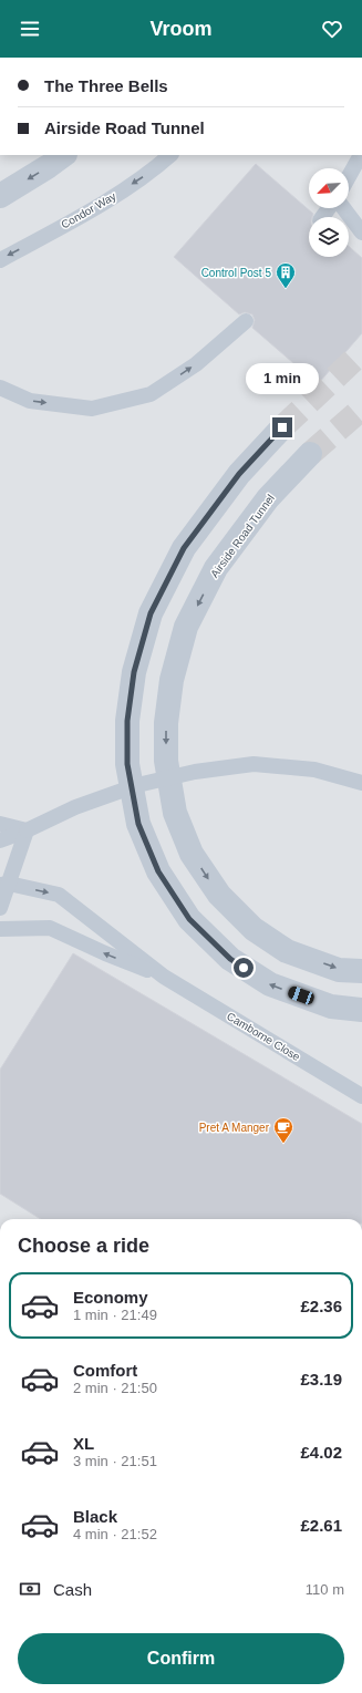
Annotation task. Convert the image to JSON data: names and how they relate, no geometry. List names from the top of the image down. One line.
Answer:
{"streets":{"street":["Airside Road Tunnel"],"lane":["Condor Way","Camborne Close"]},"one_way":["Condor Way"],"places":{"building":["Control Post 5"],"cafe":["Pret A Manger"]},"north":"bottom left","page":{"header":"Vroom","banner":["The Three Bells","Airside Road Tunnel"],"bubble":"1 min","heading":"Choose a ride","list":[{"name":"Economy","note":"1 min · 21:49","value":"£2.36"},{"name":"Comfort","note":"2 min · 21:50","value":"£3.19"},{"name":"XL","note":"3 min · 21:51","value":"£4.02"},{"name":"Black","note":"4 min · 21:52","value":"£2.61"}],"pay":["Cash","110 m"],"buttons":"Confirm"}}
